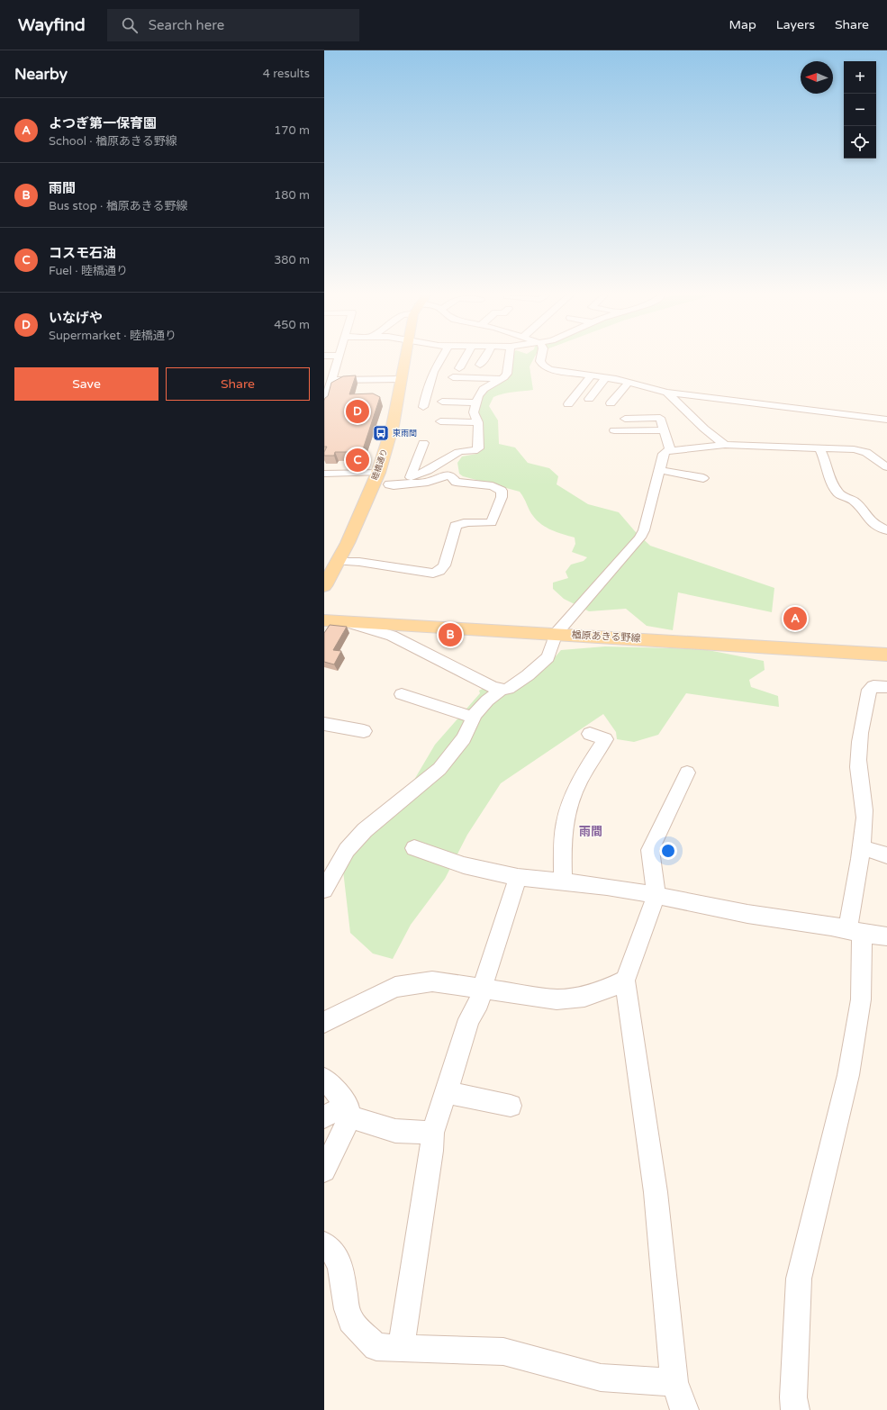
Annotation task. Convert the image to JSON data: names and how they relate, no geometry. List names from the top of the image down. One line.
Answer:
{"streets":{"main road":["睦橋通り","楢原あきる野線"]},"districts":["雨間"],"places":{"bus stop":["東雨間"]},"north":"left","page":{"header":"Wayfind","search":"Search here","nav":["Map","Layers","Share"],"heading":["Nearby","4 results"],"map_buttons":["+","−"],"list":[{"mark":"A","name":"よつぎ第一保育園","note":"School · 楢原あきる野線","value":"170 m"},{"mark":"B","name":"雨間","note":"Bus stop · 楢原あきる野線","value":"180 m"},{"mark":"C","name":"コスモ石油","note":"Fuel · 睦橋通り","value":"380 m"},{"mark":"D","name":"いなげや","note":"Supermarket · 睦橋通り","value":"450 m"}],"buttons":["Save","Share"],"pins":["D","C","A","B"]}}
